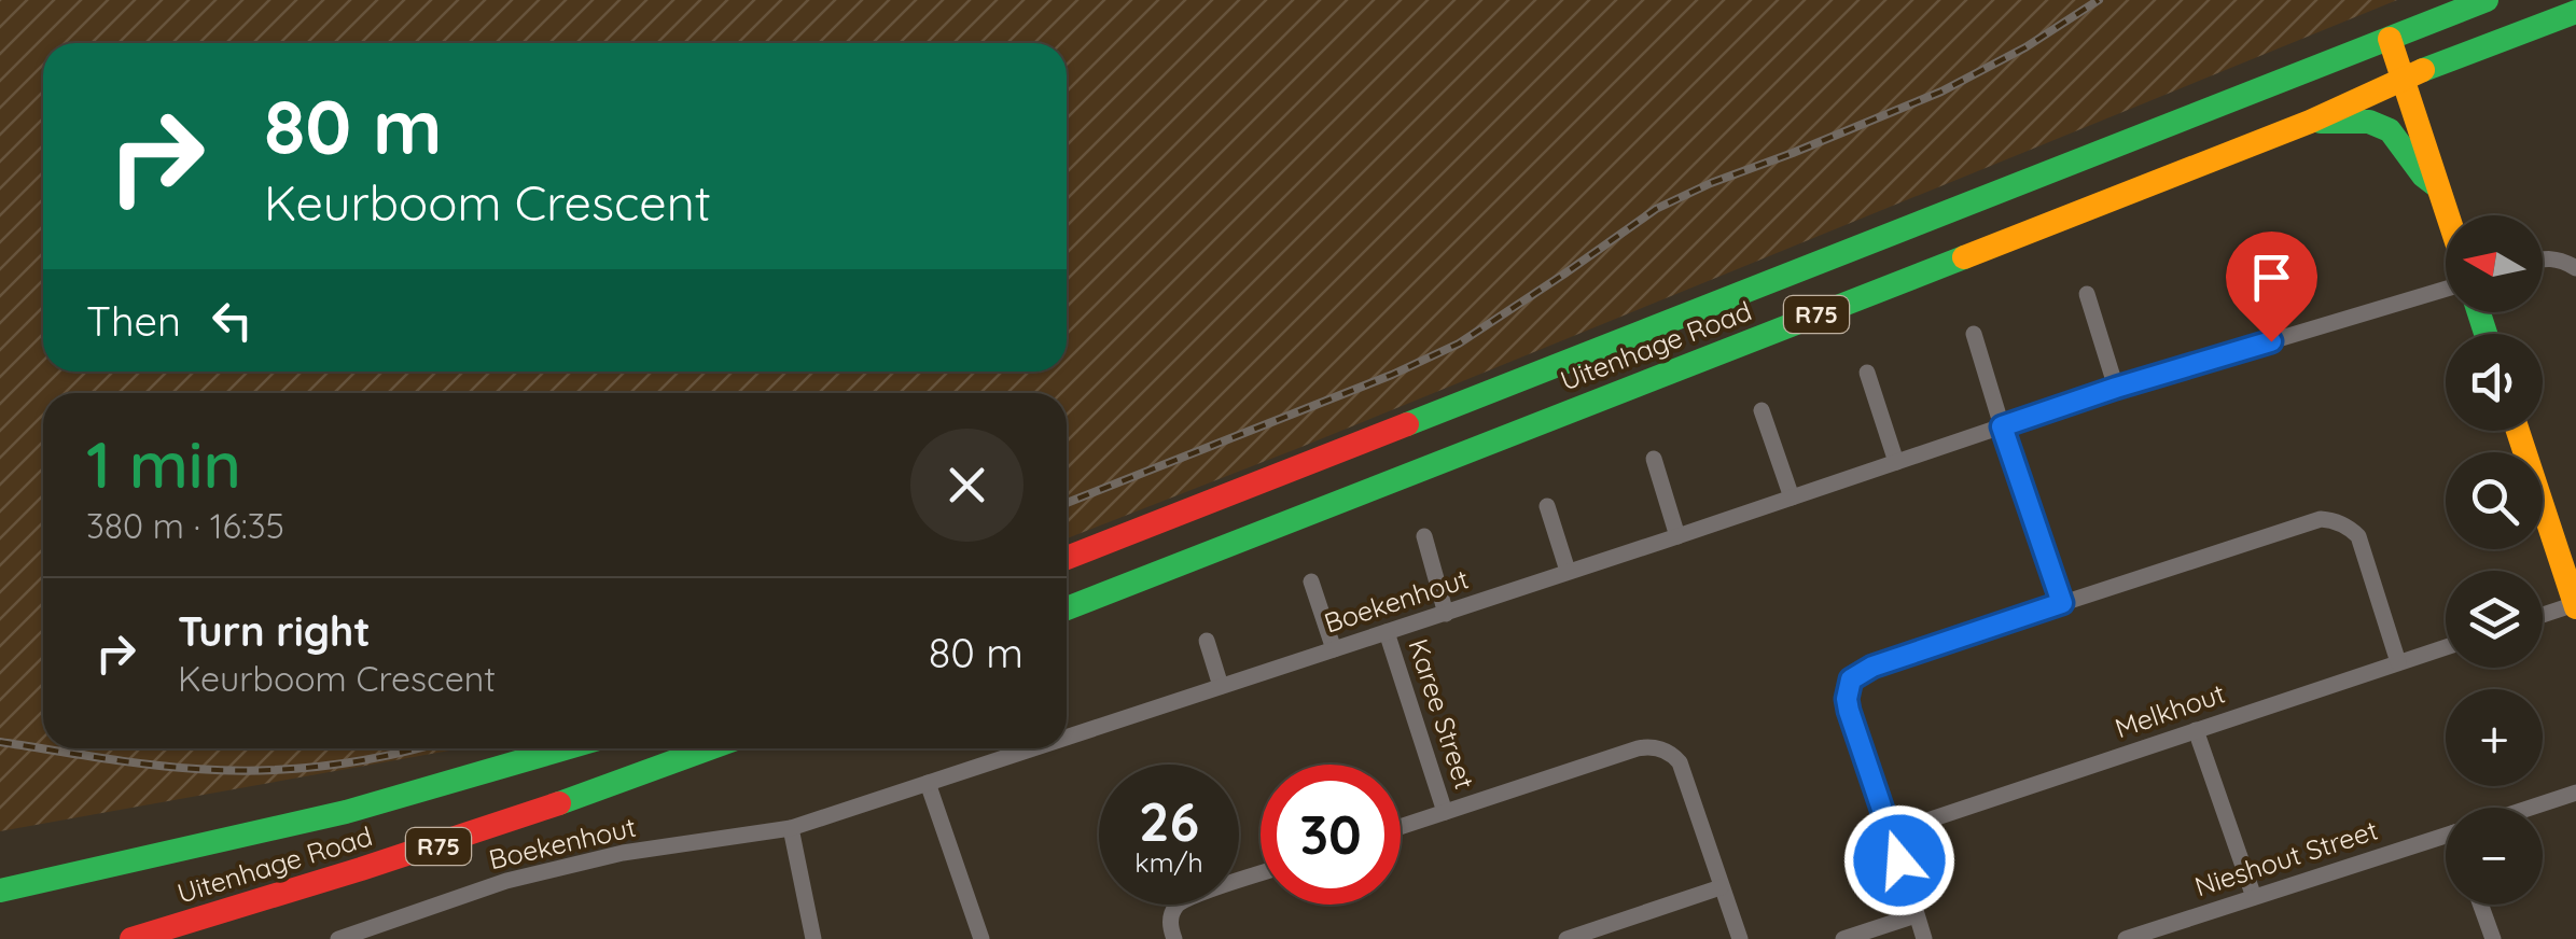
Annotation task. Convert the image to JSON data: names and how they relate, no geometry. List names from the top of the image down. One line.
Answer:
{"streets":{"main road":["R75","Uitenhage Road"],"street":["Boekenhout","Melkhout","Karee Street","Nieshout Street"]},"crossings":[["Boekenhout","Karee Street"]],"north":"left","page":{"turn":["80 m","Keurboom Crescent"],"map_buttons":["+","−"],"then":"Then","heading":["1 min","380 m · 16:35"],"list":[{"name":"Turn right","note":"Keurboom Crescent","value":"80 m"}],"speed":"26 km/h","limit":"30"}}
